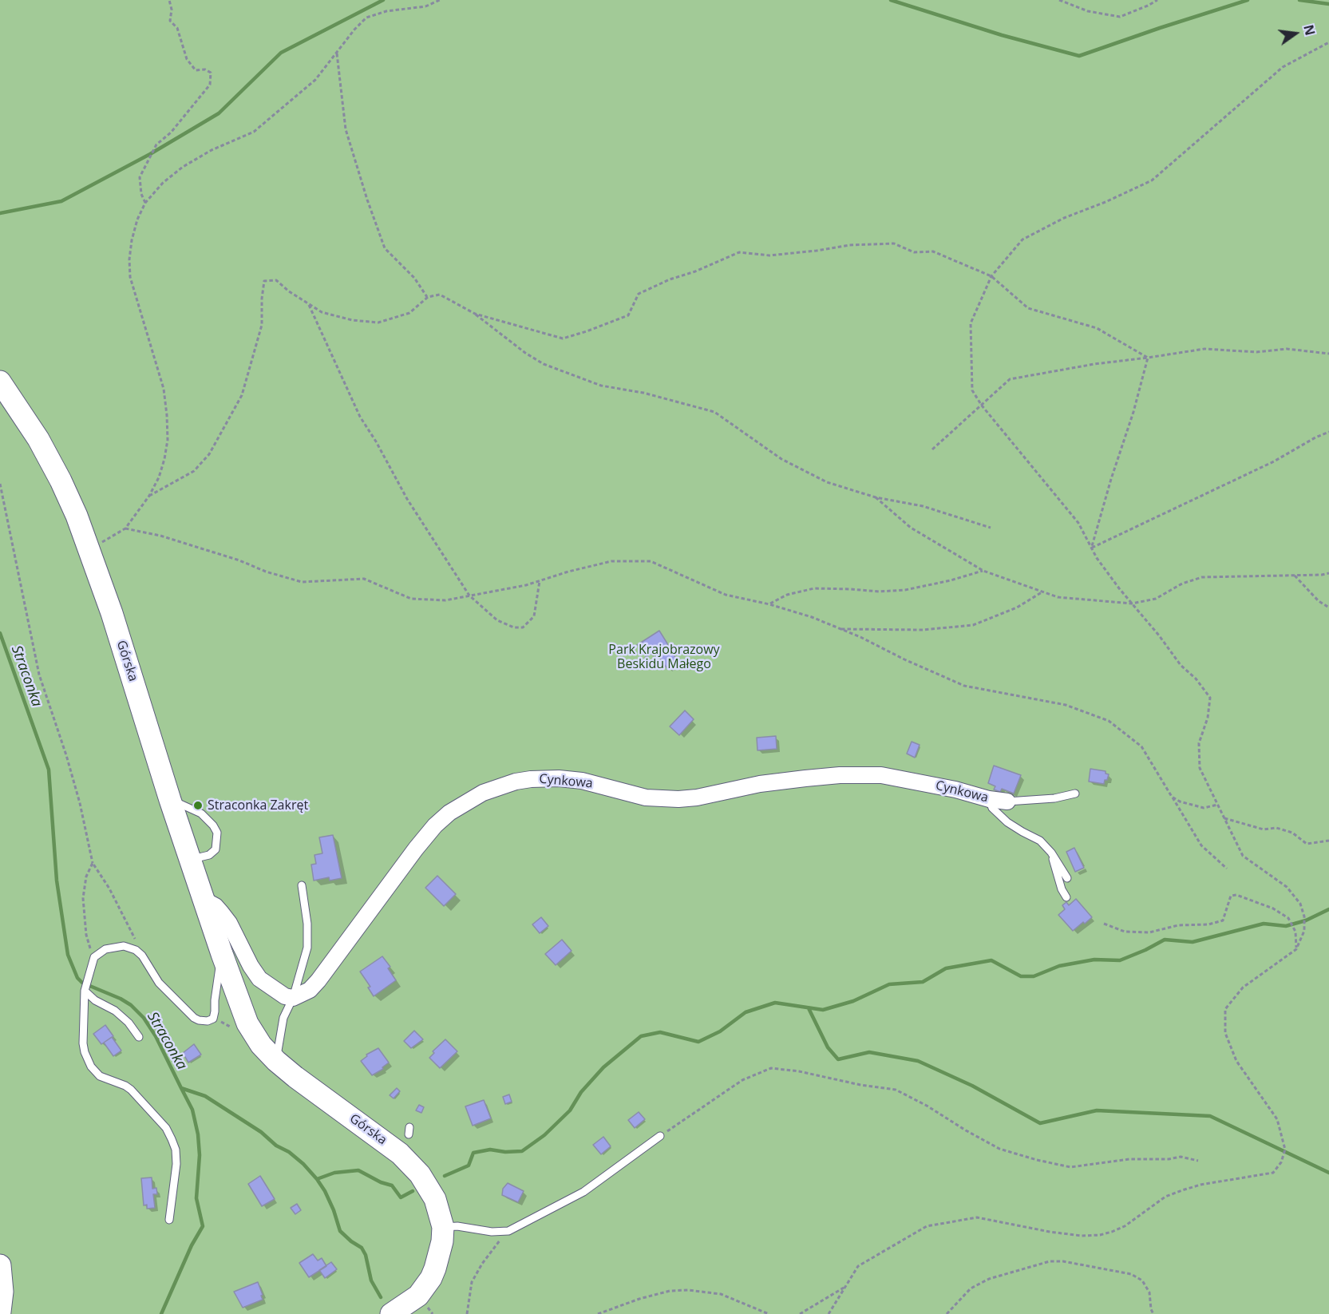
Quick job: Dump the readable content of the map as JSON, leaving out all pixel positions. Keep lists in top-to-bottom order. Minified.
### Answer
{"streets":{"street":["Górska","Cynkowa"]},"water":["Straconka"],"parks":["Park Krajobrazowy Beskidu Małego"],"places":["Straconka Zakręt"],"north":"right"}
